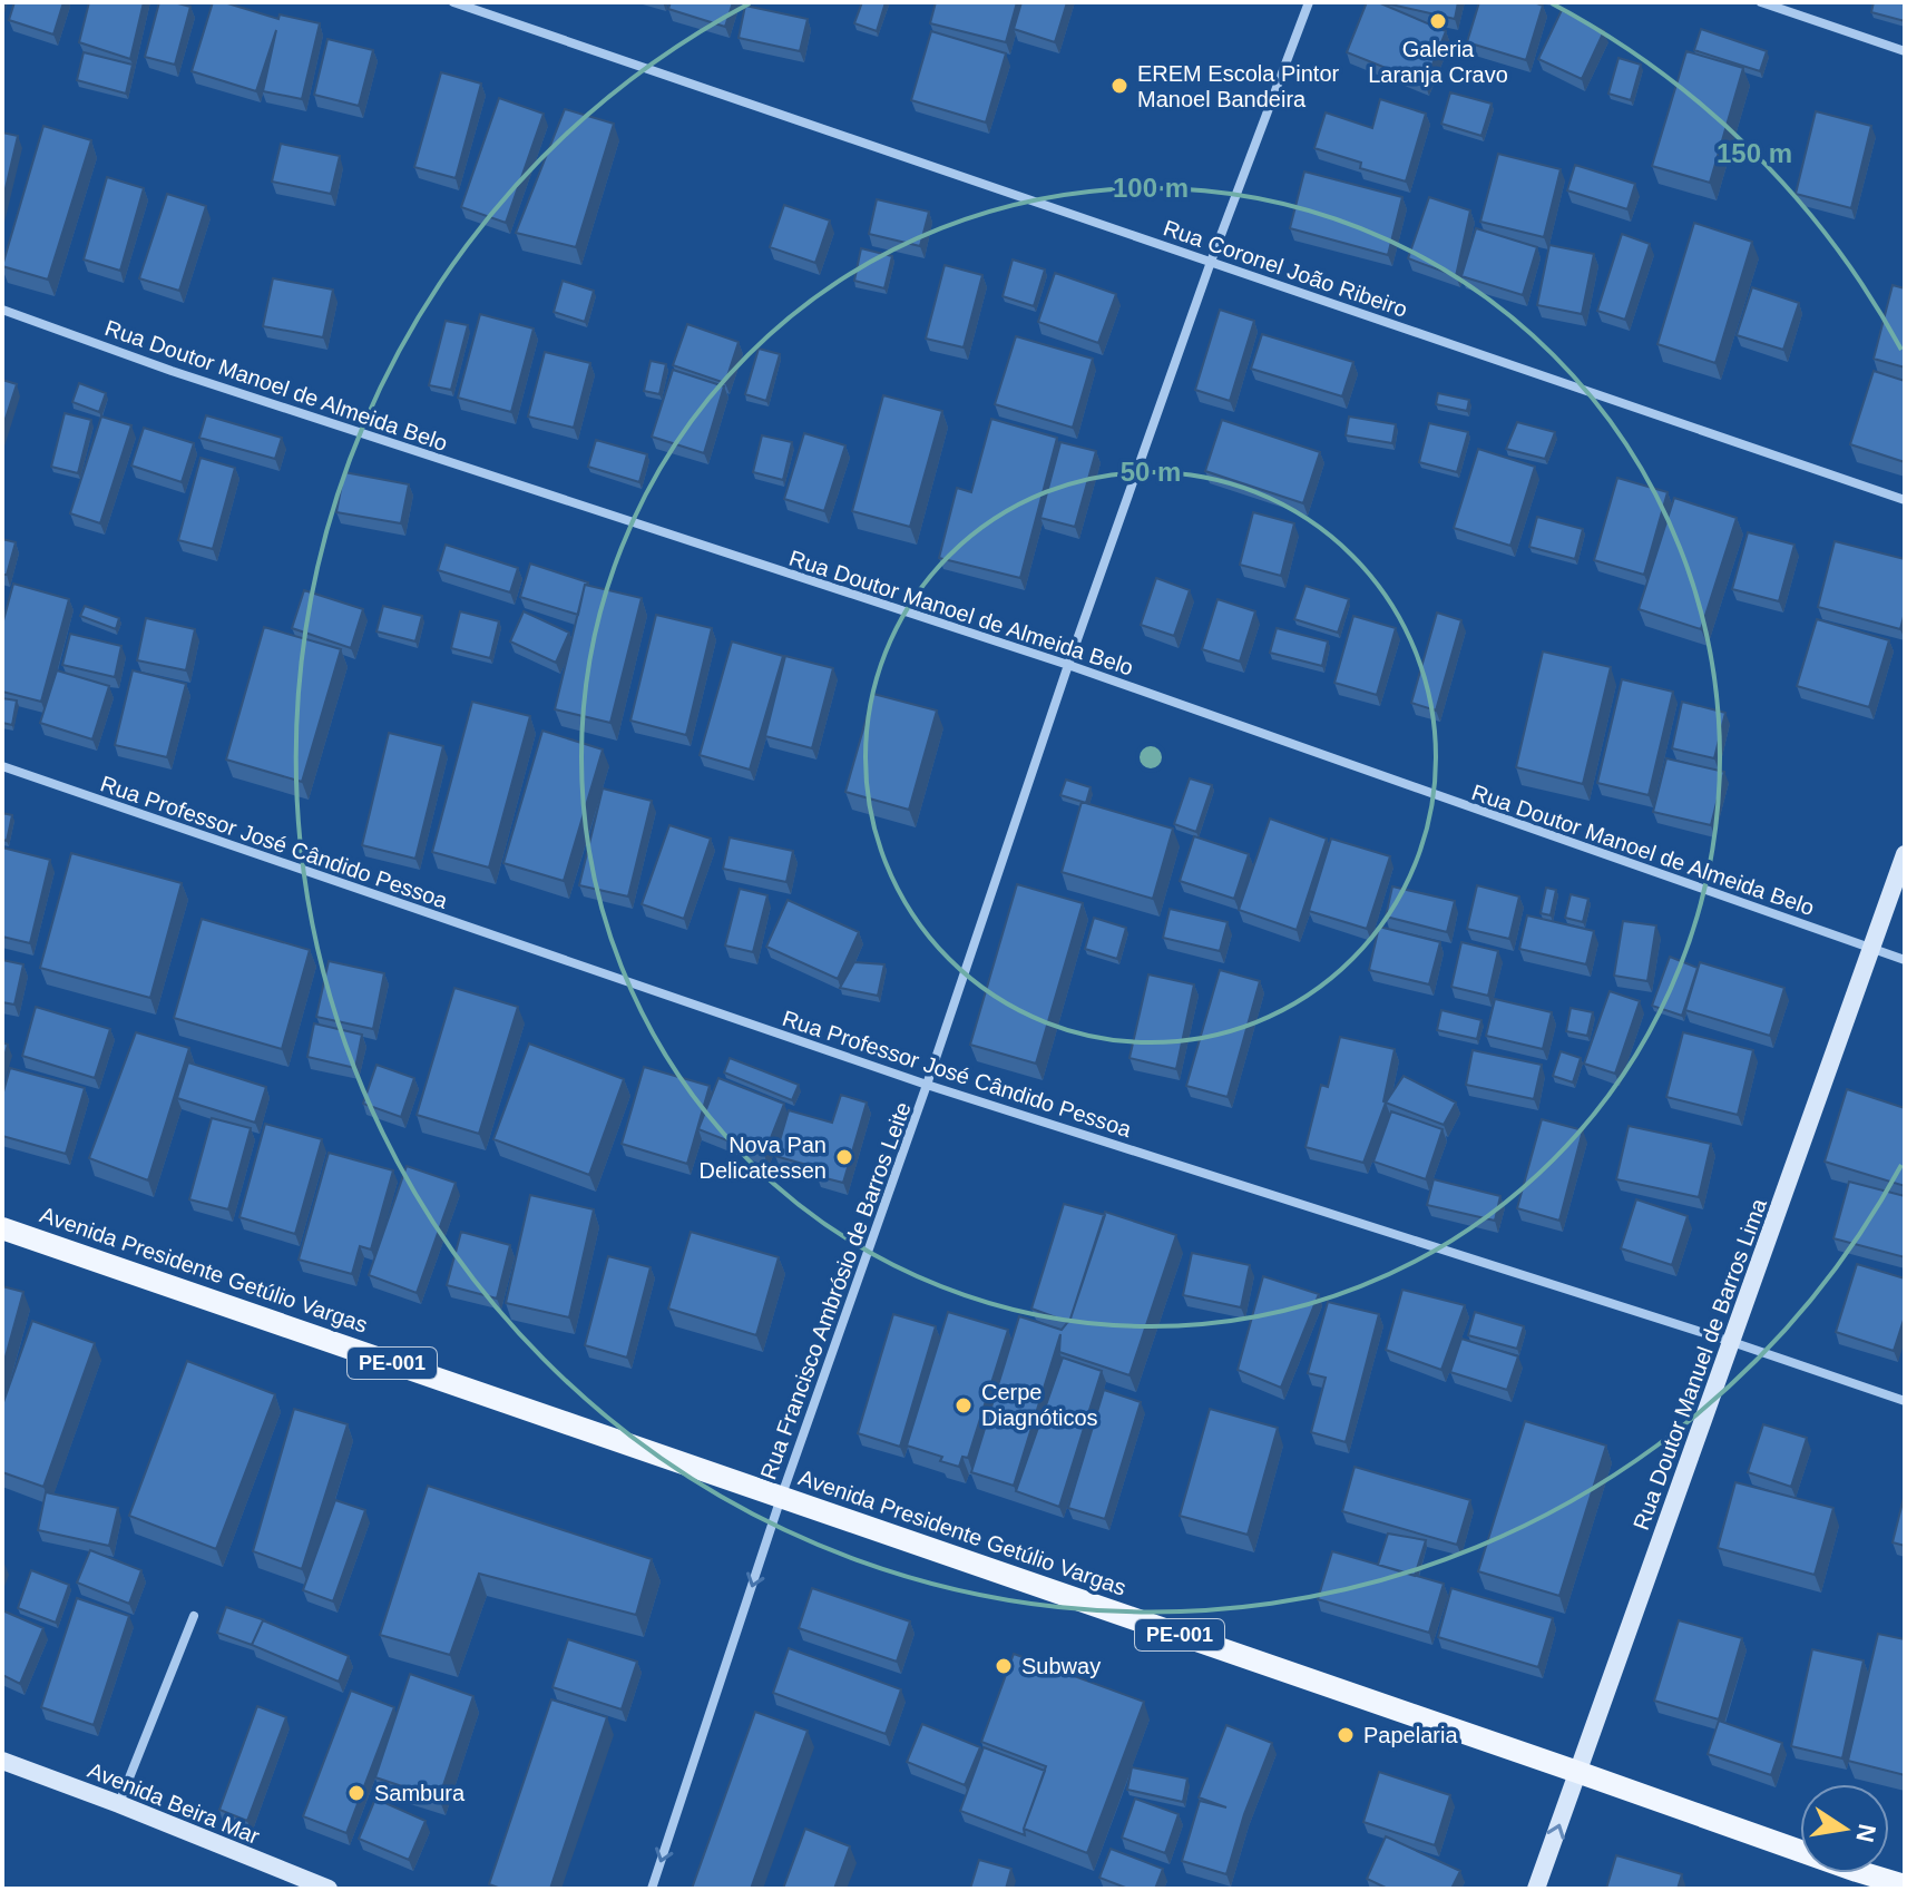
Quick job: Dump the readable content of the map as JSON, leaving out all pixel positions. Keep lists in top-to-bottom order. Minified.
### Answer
{"streets":{"main road":["Avenida Presidente Getúlio Vargas","PE-001"],"street":["Rua Coronel João Ribeiro","Rua Doutor Manoel de Almeida Belo","Rua Professor José Cândido Pessoa","Rua Francisco Ambrósio de Barros Leite","Rua Doutor Manuel de Barros Lima","Avenida Beira Mar"]},"crossings":[["Rua Coronel João Ribeiro","Rua Francisco Ambrósio de Barros Leite"],["Rua Doutor Manoel de Almeida Belo","Rua Francisco Ambrósio de Barros Leite"],["Rua Doutor Manoel de Almeida Belo","Rua Doutor Manuel de Barros Lima"],["Rua Professor José Cândido Pessoa","Rua Francisco Ambrósio de Barros Leite"],["Rua Professor José Cândido Pessoa","Rua Doutor Manuel de Barros Lima"],["Avenida Presidente Getúlio Vargas","Rua Francisco Ambrósio de Barros Leite"],["Avenida Presidente Getúlio Vargas","Rua Doutor Manuel de Barros Lima"]],"places":["Galeria Laranja Cravo","EREM Escola Pintor Manoel Bandeira","Nova Pan Delicatessen","Cerpe Diagnóticos","Subway","Papelaria","Sambura"],"north":"right","rings":["150 m","100 m","50 m"]}
